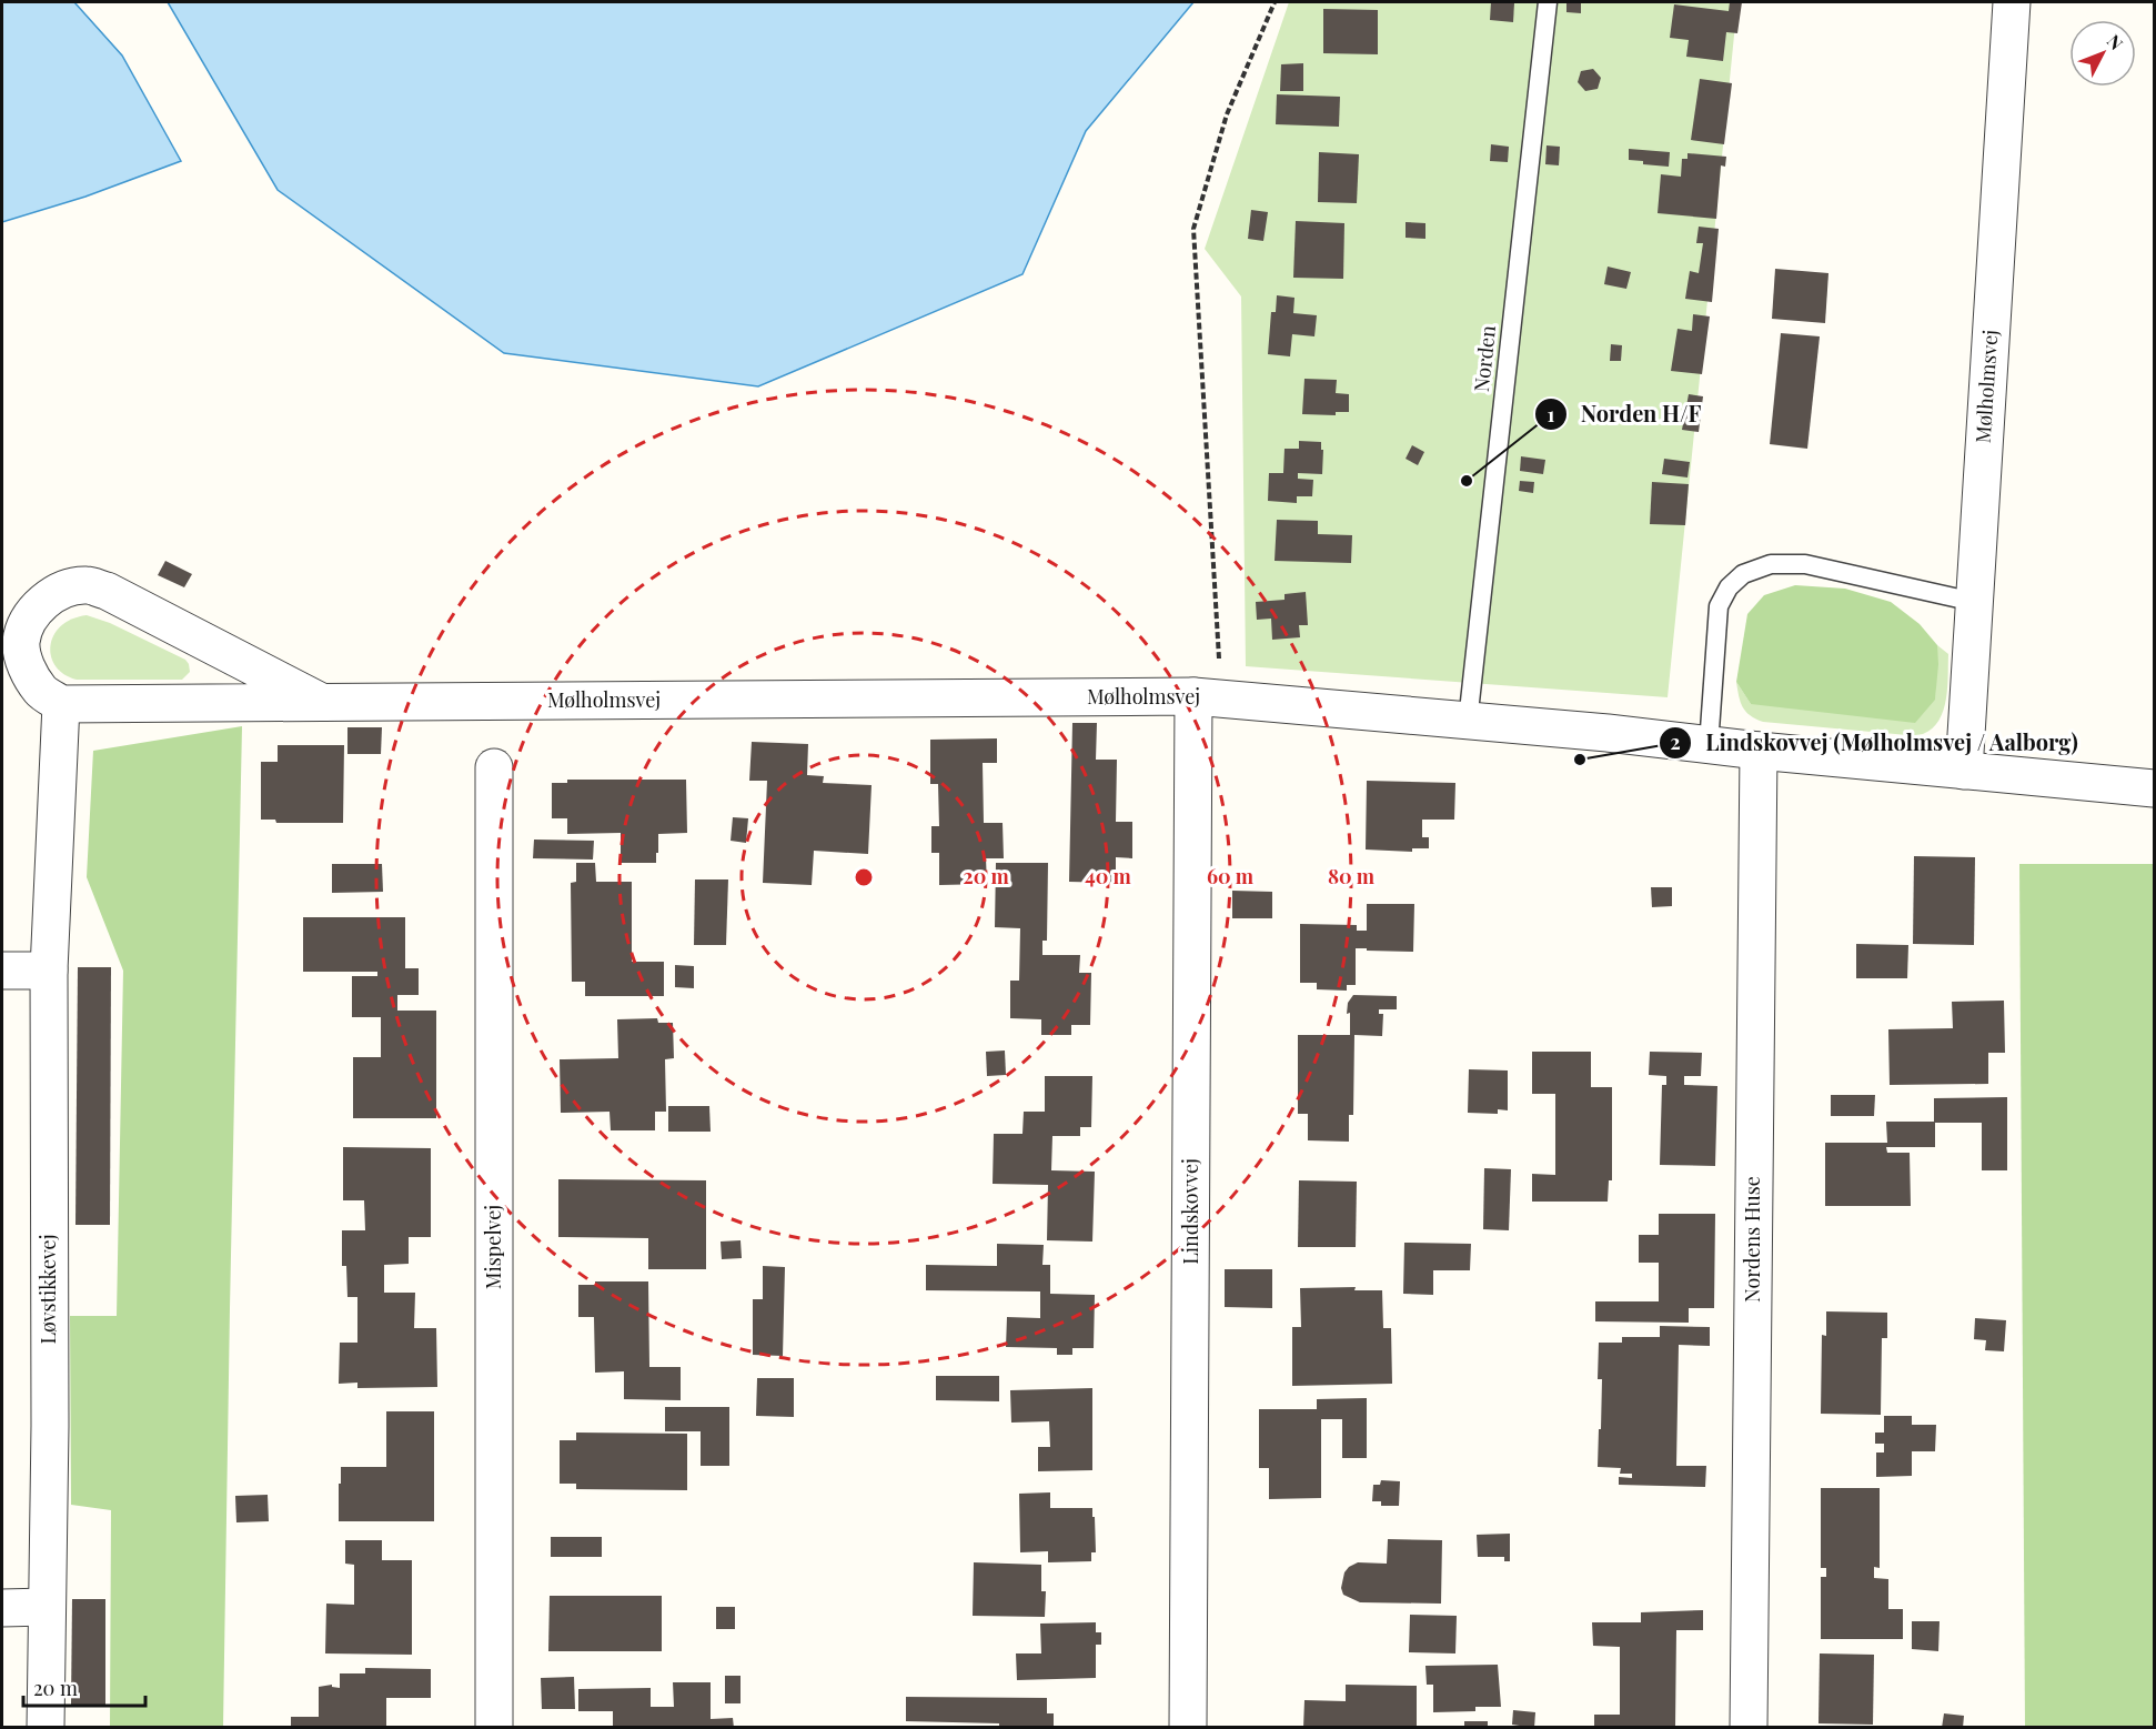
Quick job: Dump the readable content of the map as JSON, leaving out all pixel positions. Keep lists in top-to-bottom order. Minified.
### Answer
{"streets":{"street":["Mølholmsvej","Lindskovvej","Nordens Huse","Mispelvej","Løvstikkevej"],"lane":["Norden"]},"crossings":[["Norden","Mølholmsvej"],["Mølholmsvej","Lindskovvej"],["Mølholmsvej","Nordens Huse"],["Mølholmsvej","Løvstikkevej"]],"places":["Norden H/F","Lindskovvej (Mølholmsvej / Aalborg)"],"scale_bar":"20 m","north":"top right","rings":["20 m","40 m","60 m","80 m"]}
